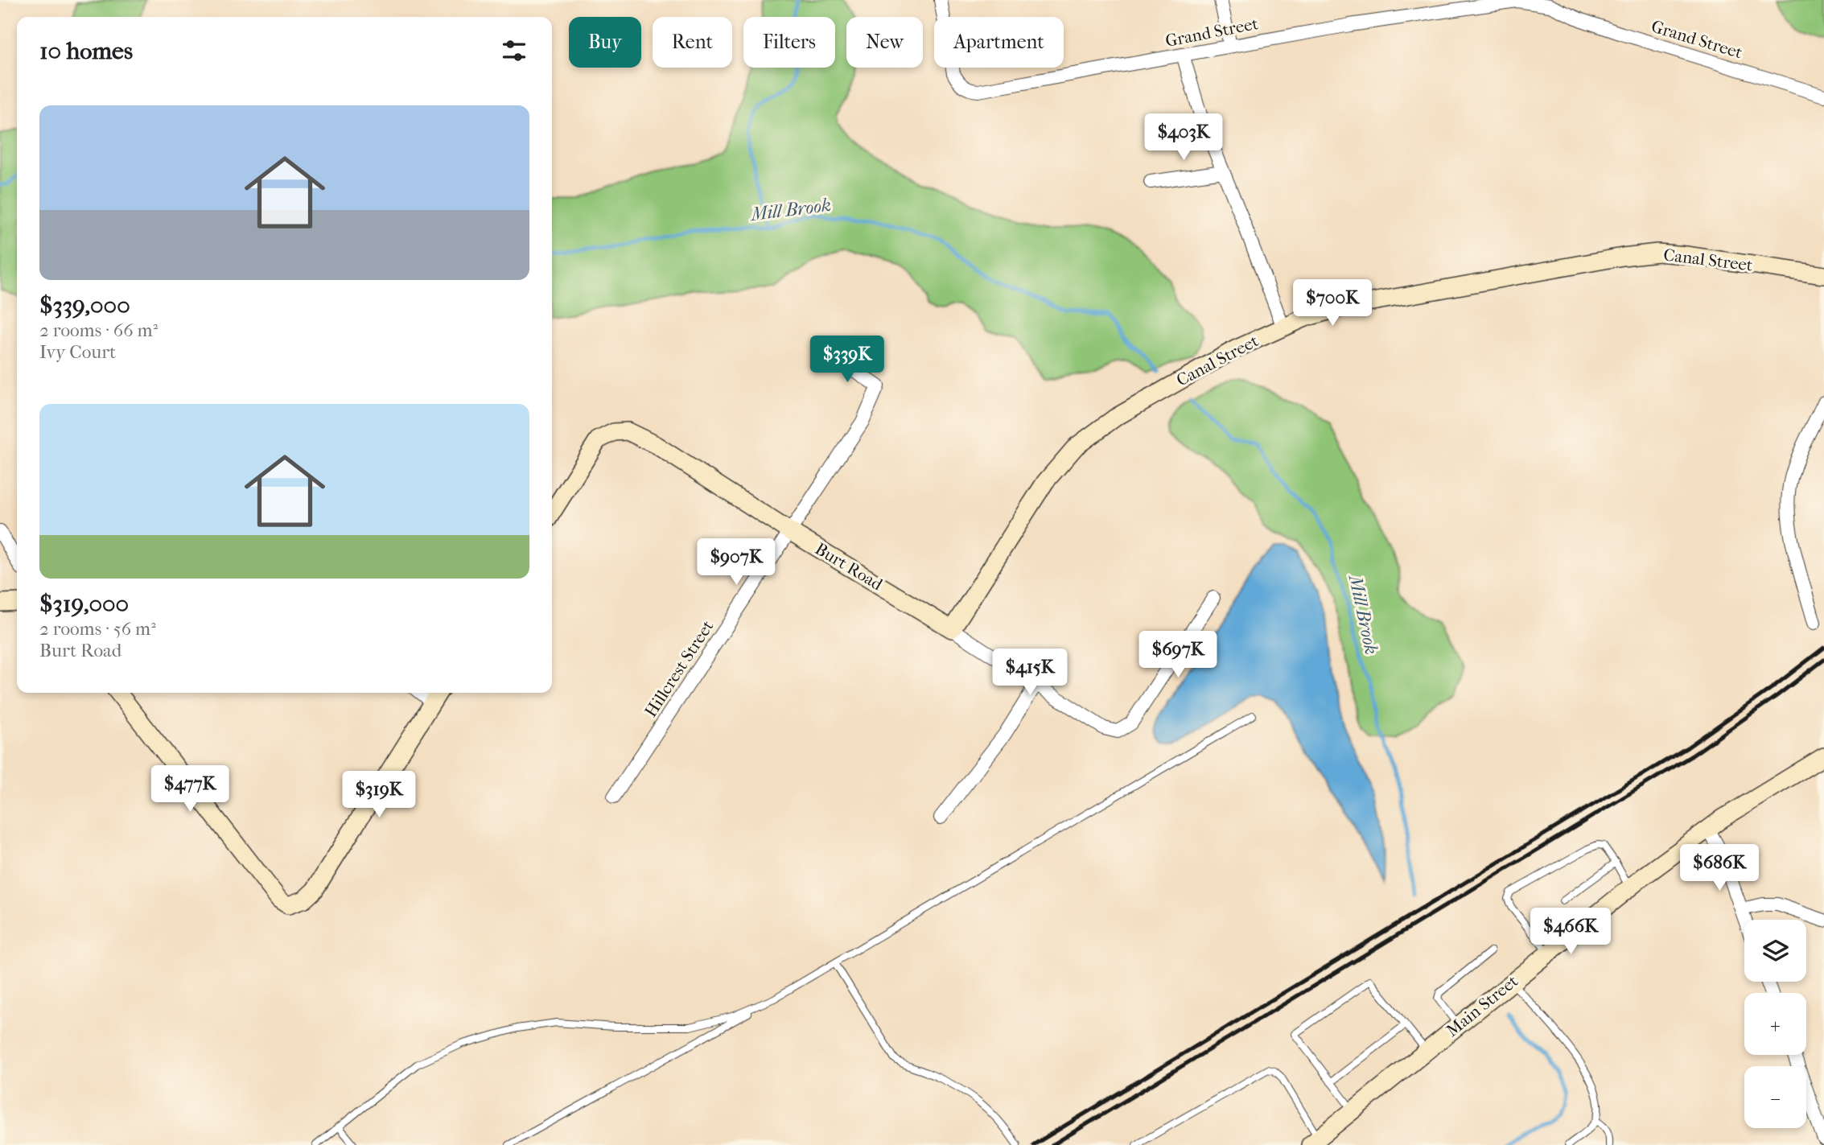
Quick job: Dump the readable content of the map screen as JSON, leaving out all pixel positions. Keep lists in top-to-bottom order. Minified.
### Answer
{"streets":{"street":["Grand Street","Canal Street","Burt Road","Hillcrest Street","Main Street"]},"crossings":[["Canal Street","Burt Road"],["Burt Road","Hillcrest Street"]],"water":["Mill Brook"],"page":{"chip":["Buy","Rent","Filters","New","Apartment"],"heading":"10 homes","list":[{"name":"$339,000","note":"2 rooms · 66 m² · Ivy Court"},{"name":"$319,000","note":"2 rooms · 56 m² · Burt Road"}],"price":["$403K","$700K","$339K","$907K","$697K","$415K","$477K","$319K","$686K","$466K"],"map_buttons":["+","−"]}}
